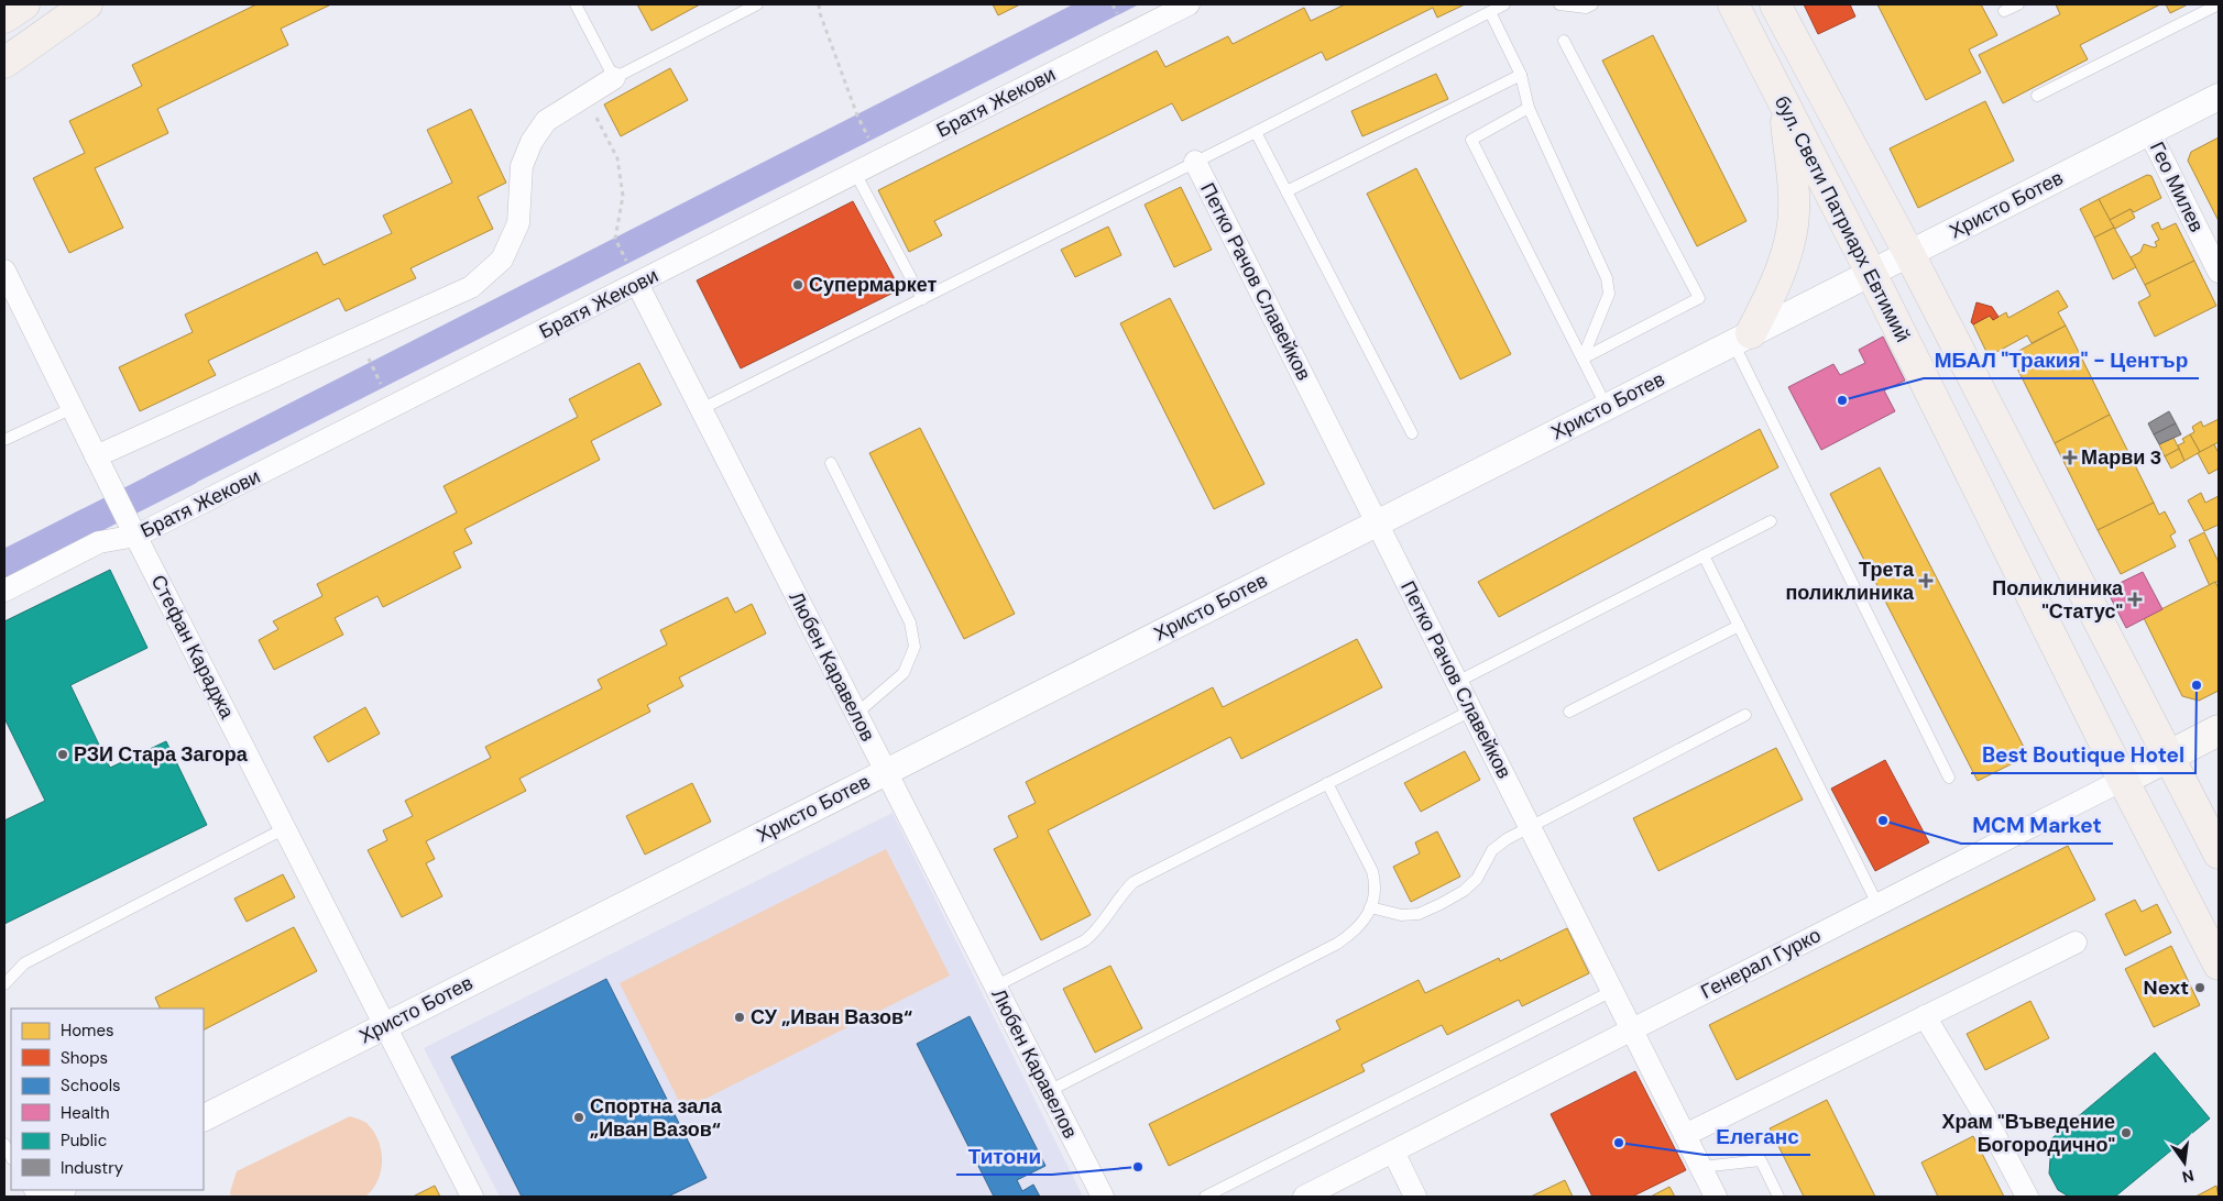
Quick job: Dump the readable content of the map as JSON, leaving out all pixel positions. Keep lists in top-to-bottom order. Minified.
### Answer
{"streets":{"main road":["бул. Свети Патриарх Евтимий","Генерал Гурко"],"street":["Братя Жекови","Гео Милев","Христо Ботев","Петко Рачов Славейков","Стефан Караджа","Любен Каравелов"]},"crossings":[["Братя Жекови","Стефан Караджа"],["Братя Жекови","Любен Каравелов"],["Гео Милев","Христо Ботев"],["Христо Ботев","бул. Свети Патриарх Евтимий"],["Христо Ботев","Петко Рачов Славейков"],["Христо Ботев","Стефан Караджа"],["Христо Ботев","Любен Каравелов"],["бул. Свети Патриарх Евтимий","Генерал Гурко"],["Петко Рачов Славейков","Генерал Гурко"]],"places":{"other":["Супермаркет","МБАЛ \"Тракия\" - Център","Best Boutique Hotel","РЗИ Стара Загора","MCM Market","Next","СУ „Иван Вазов“","Спортна зала „Иван Вазов“","Храм \"Въведение Богородично\"","Елеганс","Титони"],"health":["Марви 3","Трета поликлиника","Поликлиника \"Статус\""]},"legend":["Homes","Shops","Schools","Health","Public","Industry"],"north":"bottom"}
